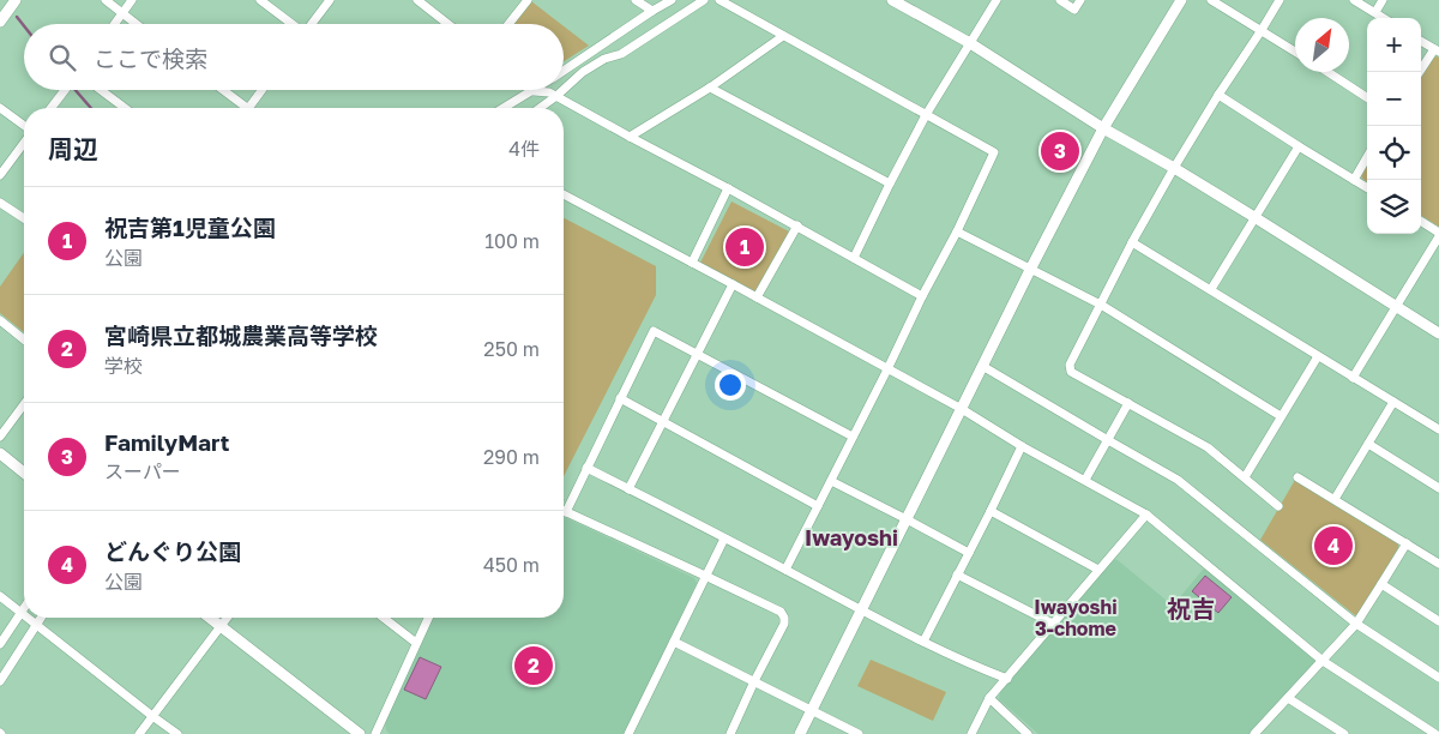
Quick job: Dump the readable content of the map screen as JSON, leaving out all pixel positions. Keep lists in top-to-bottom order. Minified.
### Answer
{"districts":["Iwayoshi","Iwayoshi 3-chome","祝吉"],"north":"top right","page":{"map_buttons":["+","−"],"search":"ここで検索","heading":["周辺","4件"],"pins":["3","1","4","2"],"list":[{"mark":"1","name":"祝吉第1児童公園","note":"公園","value":"100 m"},{"mark":"2","name":"宮崎県立都城農業高等学校","note":"学校","value":"250 m"},{"mark":"3","name":"FamilyMart","note":"スーパー","value":"290 m"},{"mark":"4","name":"どんぐり公園","note":"公園","value":"450 m"}]}}
